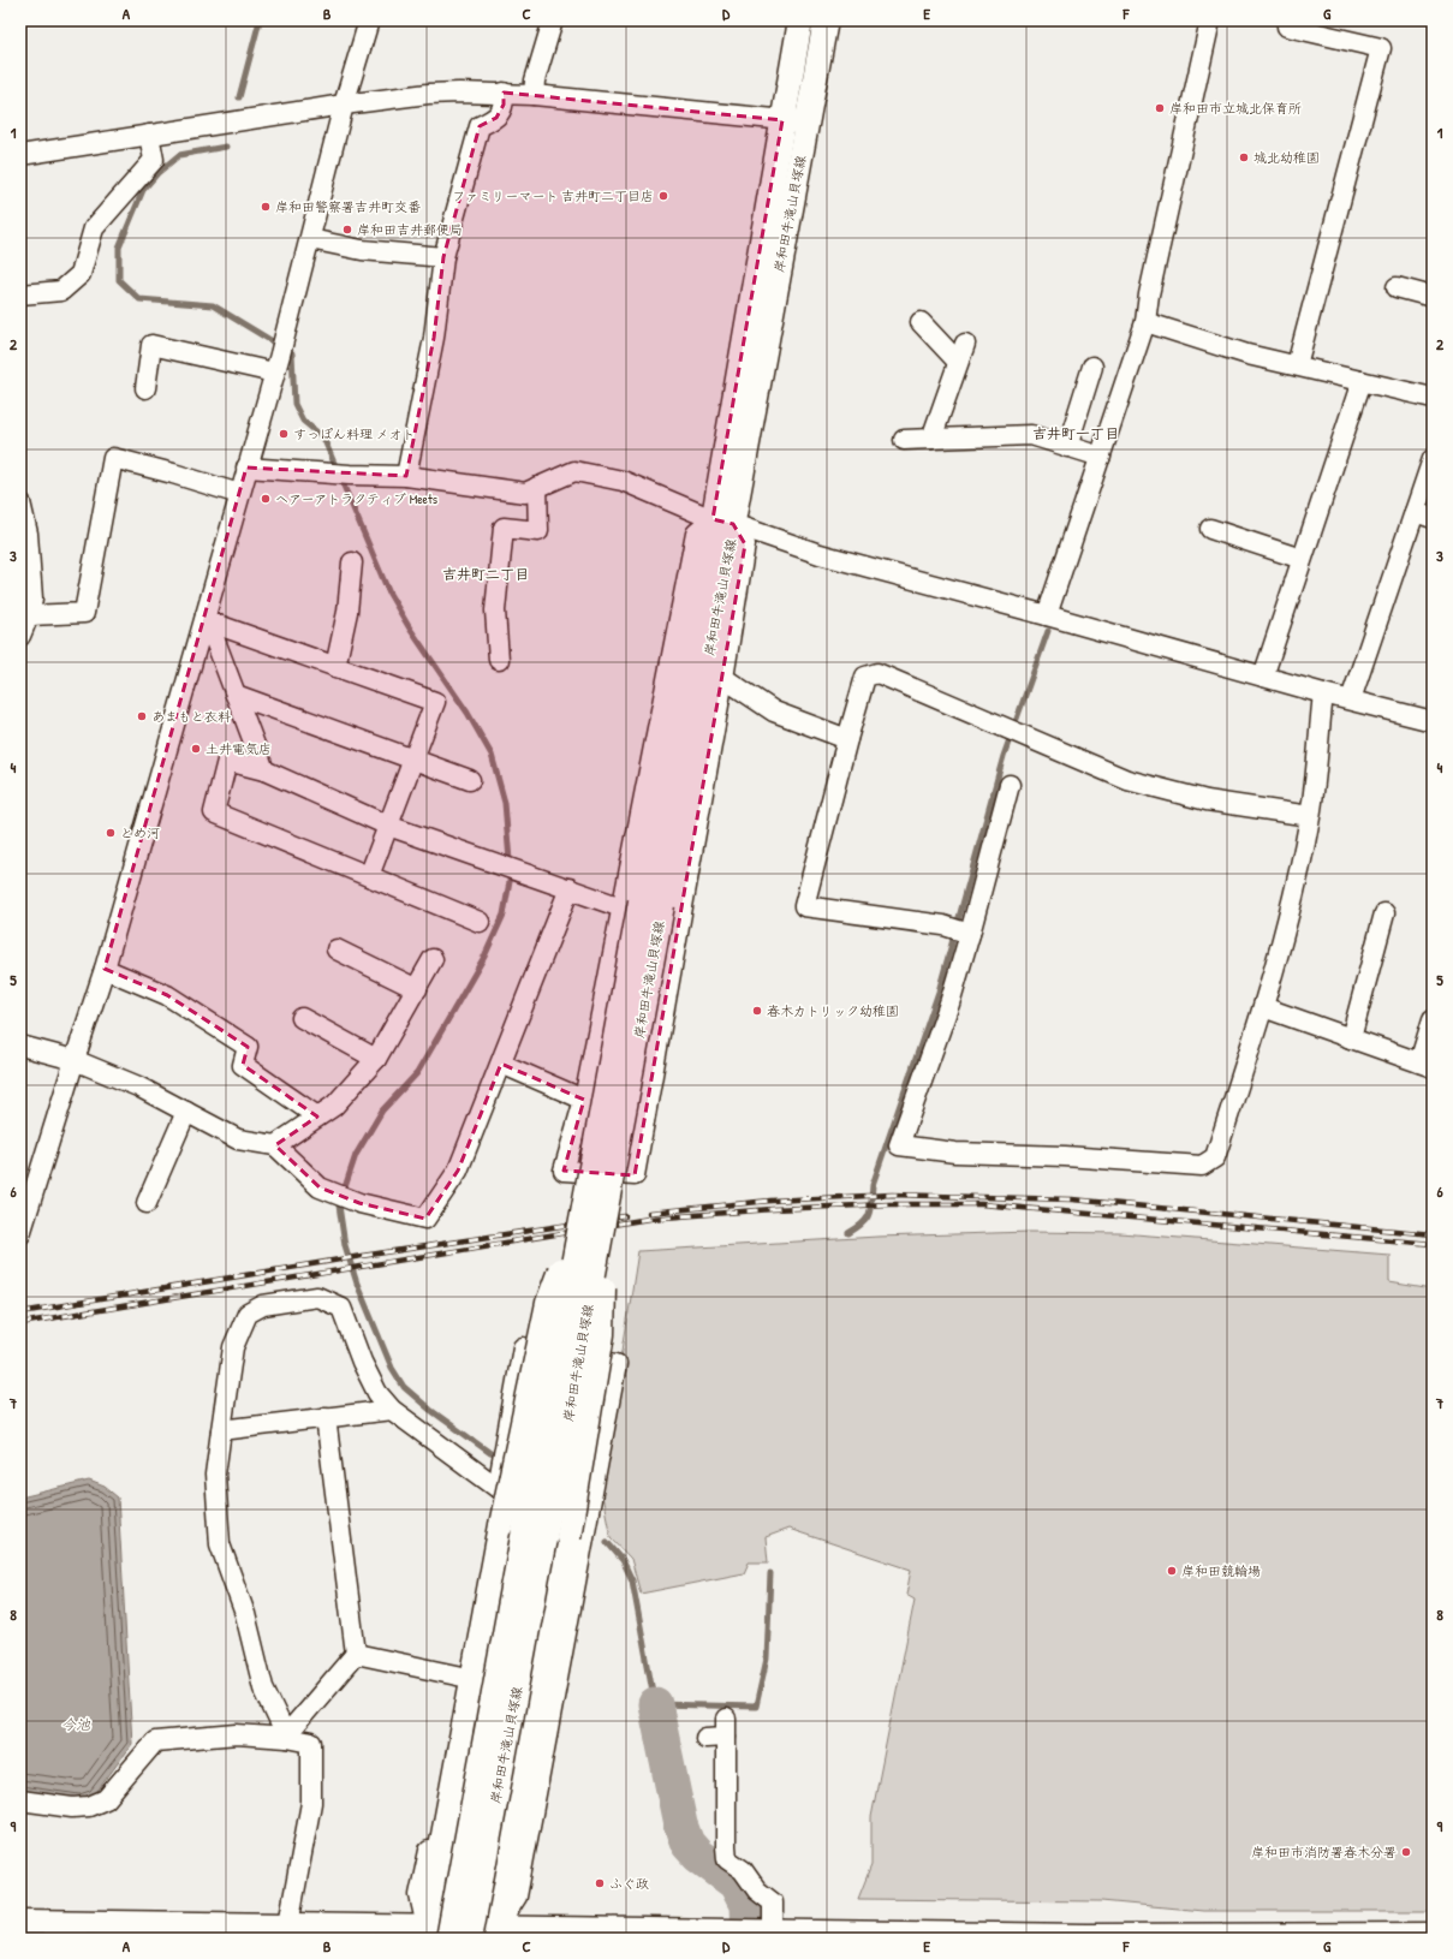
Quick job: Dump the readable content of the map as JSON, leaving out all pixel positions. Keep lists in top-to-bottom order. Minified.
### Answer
{"streets":{"main road":["岸和田牛滝山貝塚線"]},"districts":["吉井町一丁目","吉井町二丁目"],"water":["今池"],"places":["岸和田市立城北保育所","城北幼稚園","ファミリーマート 吉井町二丁目店","岸和田警察署吉井町交番","岸和田吉井郵便局","すっぽん料理 メオト","ヘアーアトラクティブ Meets","あまもと衣料","土井電気店","とめ河","春木カトリック幼稚園","岸和田競輪場","岸和田市消防署春木分署","ふぐ政"],"grid":{"columns":["A","B","C","D","E","F","G"],"rows":["1","2","3","4","5","6","7","8","9"]}}
